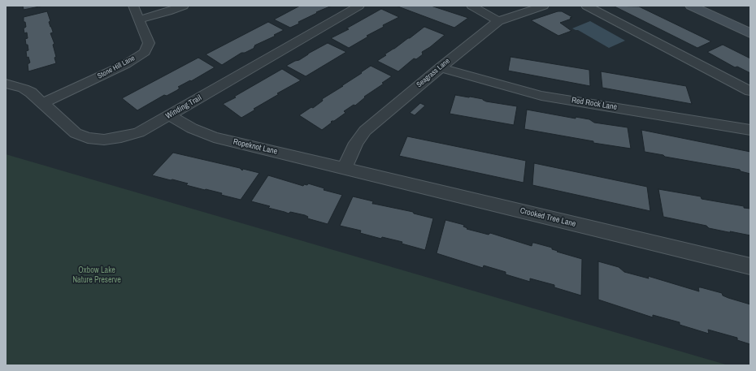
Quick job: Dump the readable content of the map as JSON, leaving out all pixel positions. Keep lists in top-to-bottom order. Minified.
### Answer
{"streets":{"street":["Stone Hill Lane","Seagrass Lane","Red Rock Lane","Winding Trail","Ropeknot Lane","Crooked Tree Lane"]},"crossings":[["Stone Hill Lane","Winding Trail"],["Seagrass Lane","Red Rock Lane"],["Seagrass Lane","Ropeknot Lane"],["Seagrass Lane","Crooked Tree Lane"],["Winding Trail","Ropeknot Lane"],["Ropeknot Lane","Crooked Tree Lane"]],"parks":["Oxbow Lake Nature Preserve"]}
